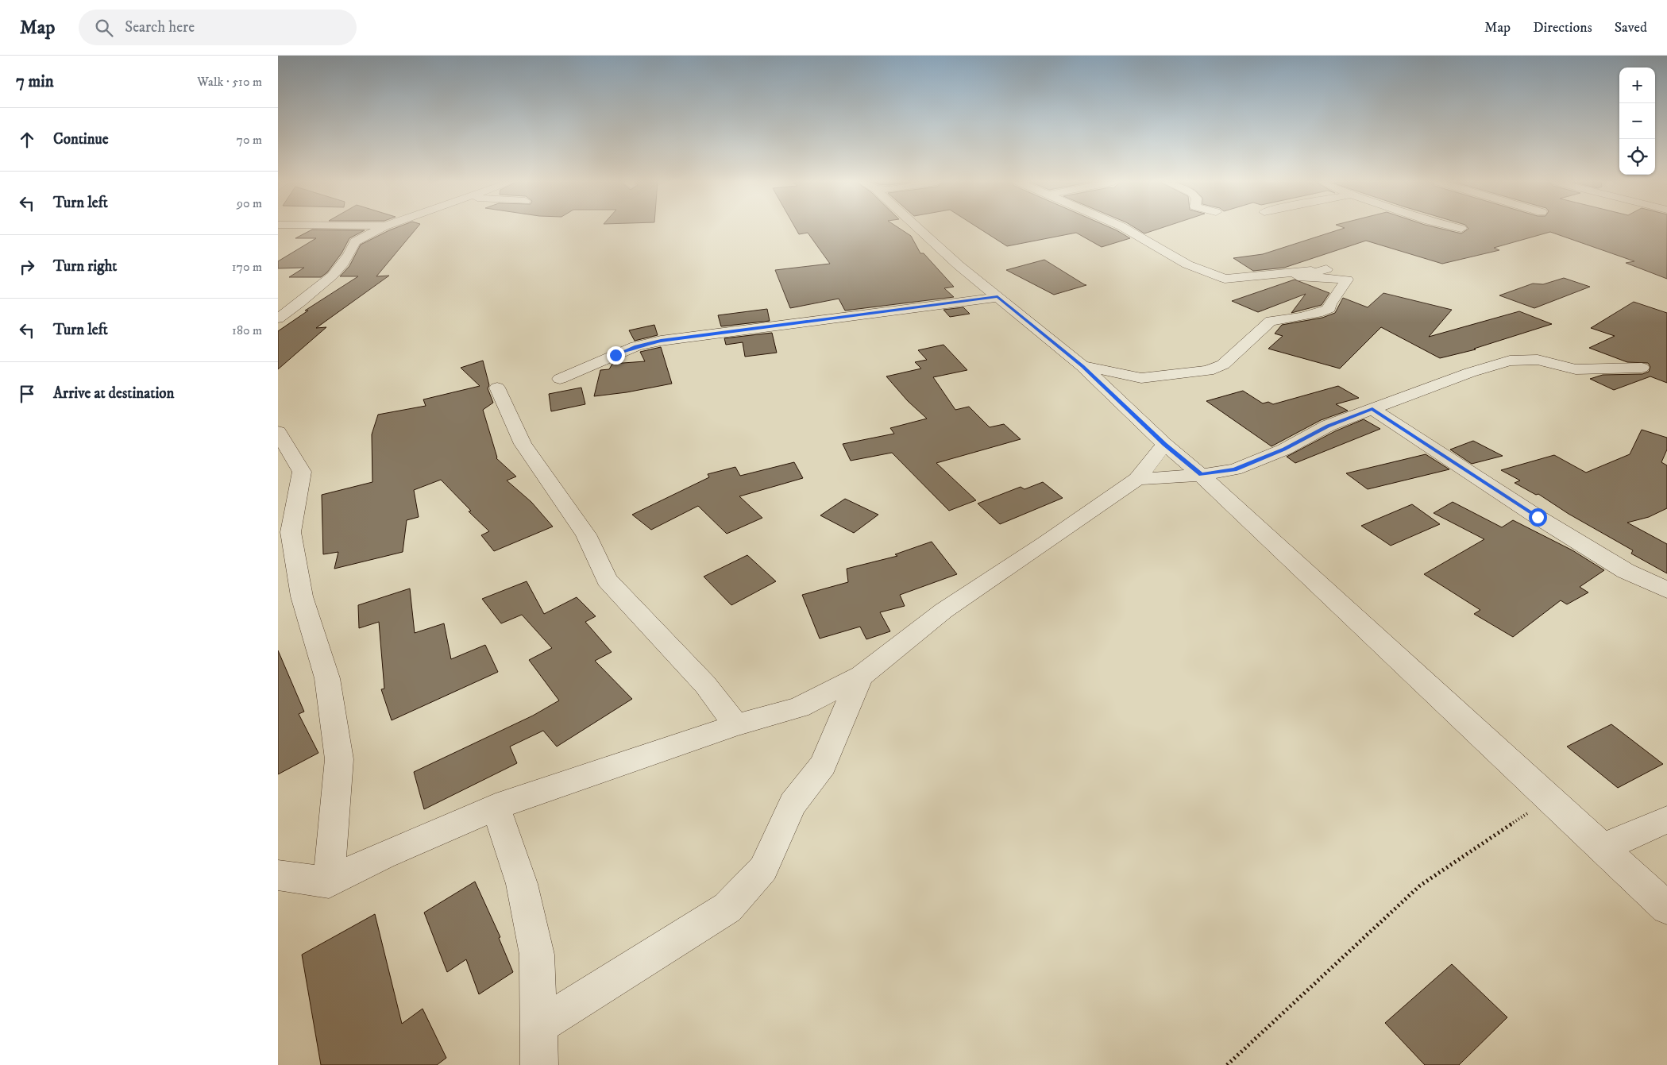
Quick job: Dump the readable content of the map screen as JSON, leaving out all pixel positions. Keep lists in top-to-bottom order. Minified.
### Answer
{"page":{"header":"Map","search":"Search here","nav":["Map","Directions","Saved"],"heading":["7 min","Walk · 510 m"],"map_buttons":["+","−"],"list":[["Continue","70 m"],["Turn left","90 m"],["Turn right","170 m"],["Turn left","180 m"],"Arrive at destination"]}}
